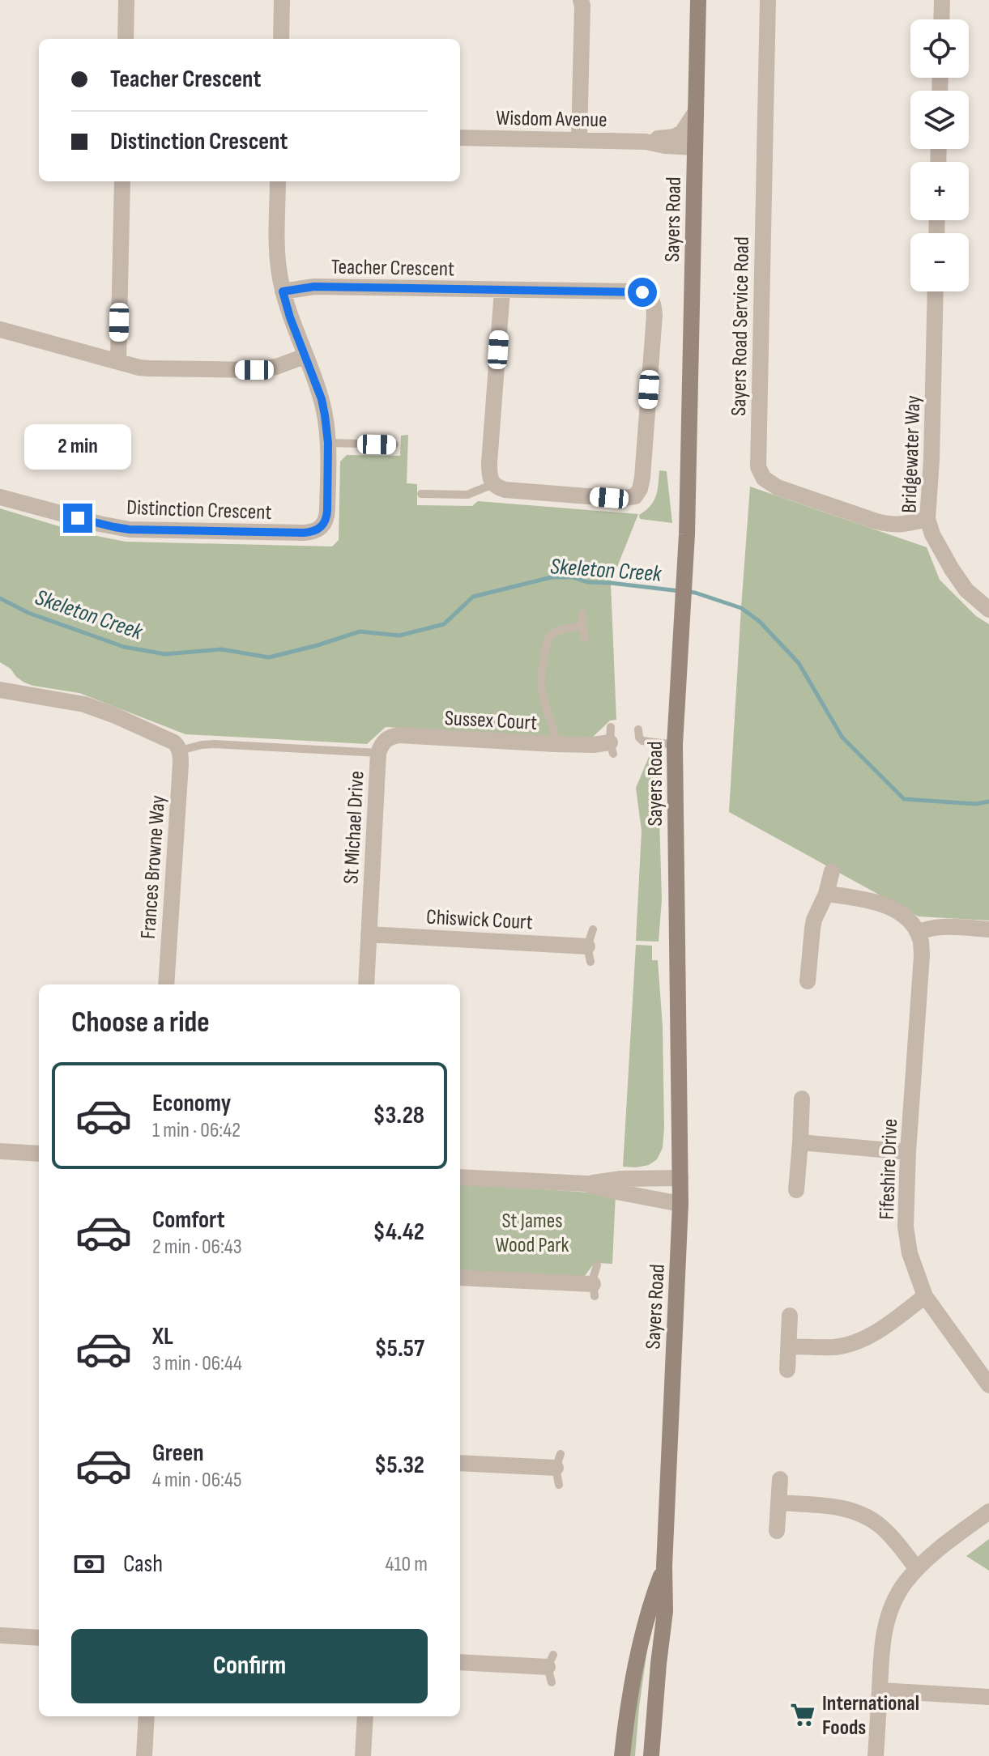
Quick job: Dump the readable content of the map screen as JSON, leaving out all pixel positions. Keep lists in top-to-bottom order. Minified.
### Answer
{"streets":{"main road":["Sayers Road"],"street":["Wisdom Avenue","Teacher Crescent","Sayers Road Service Road","Bridgewater Way","Distinction Crescent","Sussex Court","St Michael Drive","Frances Browne Way","Chiswick Court","Fifeshire Drive"]},"crossings":[["Wisdom Avenue","Sayers Road"],["Sayers Road Service Road","Bridgewater Way"],["Sussex Court","St Michael Drive"],["St Michael Drive","Frances Browne Way"],["St Michael Drive","Chiswick Court"]],"water":["Skeleton Creek"],"parks":["St James Wood Park"],"places":{"supermarket":["International Foods"]},"page":{"map_buttons":["+","−"],"banner":["Teacher Crescent","Distinction Crescent"],"bubble":"2 min","heading":"Choose a ride","list":[{"name":"Economy","note":"1 min · 06:42","value":"$3.28"},{"name":"Comfort","note":"2 min · 06:43","value":"$4.42"},{"name":"XL","note":"3 min · 06:44","value":"$5.57"},{"name":"Green","note":"4 min · 06:45","value":"$5.32"}],"pay":["Cash","410 m"],"buttons":"Confirm"}}
